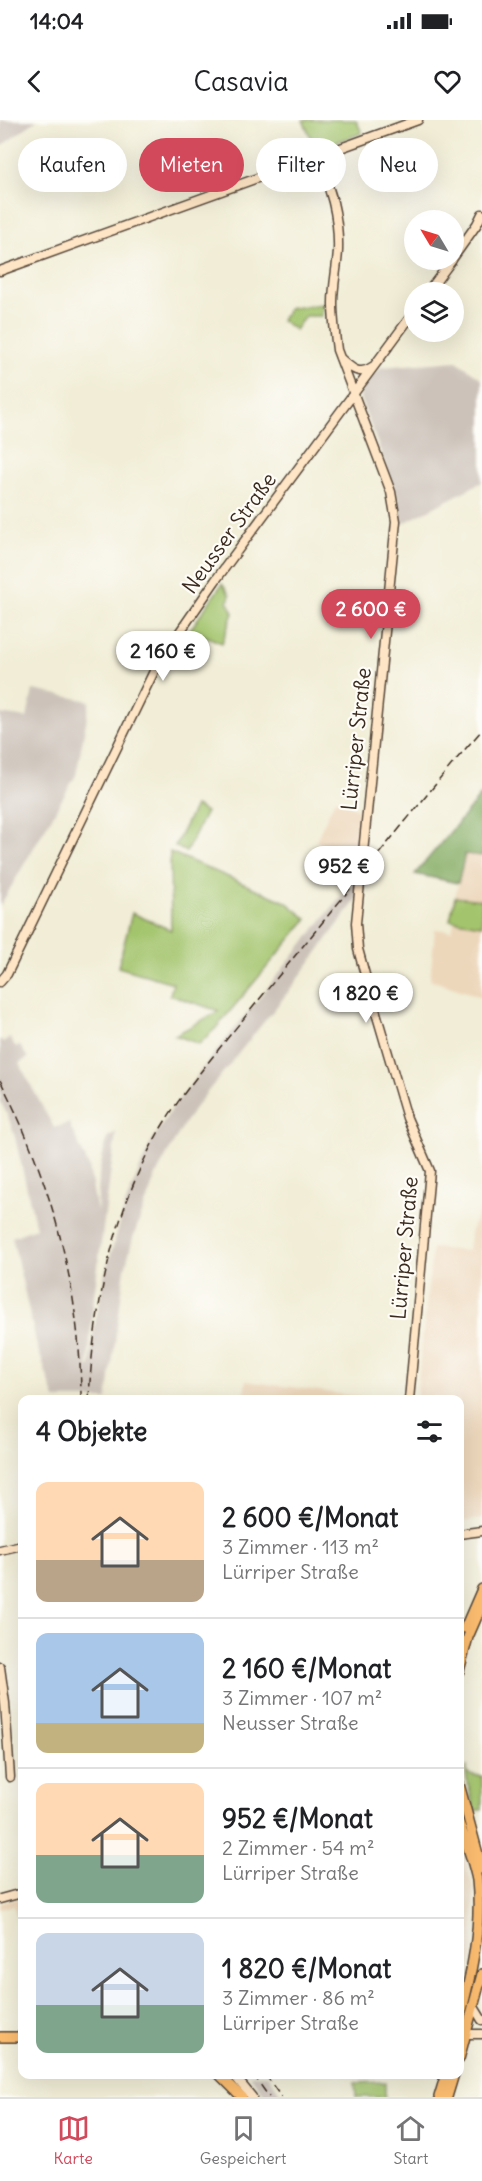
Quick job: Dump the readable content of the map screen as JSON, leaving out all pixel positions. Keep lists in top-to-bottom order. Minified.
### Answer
{"streets":{"street":["Neusser Straße","Lürriper Straße"]},"crossings":[["Neusser Straße","Lürriper Straße"]],"north":"top left","page":{"status":"14:04","header":"Casavia","chip":["Kaufen","Mieten","Filter","Neu"],"price":["2 600 €","2 160 €","952 €","1 820 €"],"heading":"4 Objekte","list":[{"name":"2 600 €/Monat","note":"3 Zimmer · 113 m² · Lürriper Straße"},{"name":"2 160 €/Monat","note":"3 Zimmer · 107 m² · Neusser Straße"},{"name":"952 €/Monat","note":"2 Zimmer · 54 m² · Lürriper Straße"},{"name":"1 820 €/Monat","note":"3 Zimmer · 86 m² · Lürriper Straße"}],"tabs":["Karte","Gespeichert","Start"]}}
